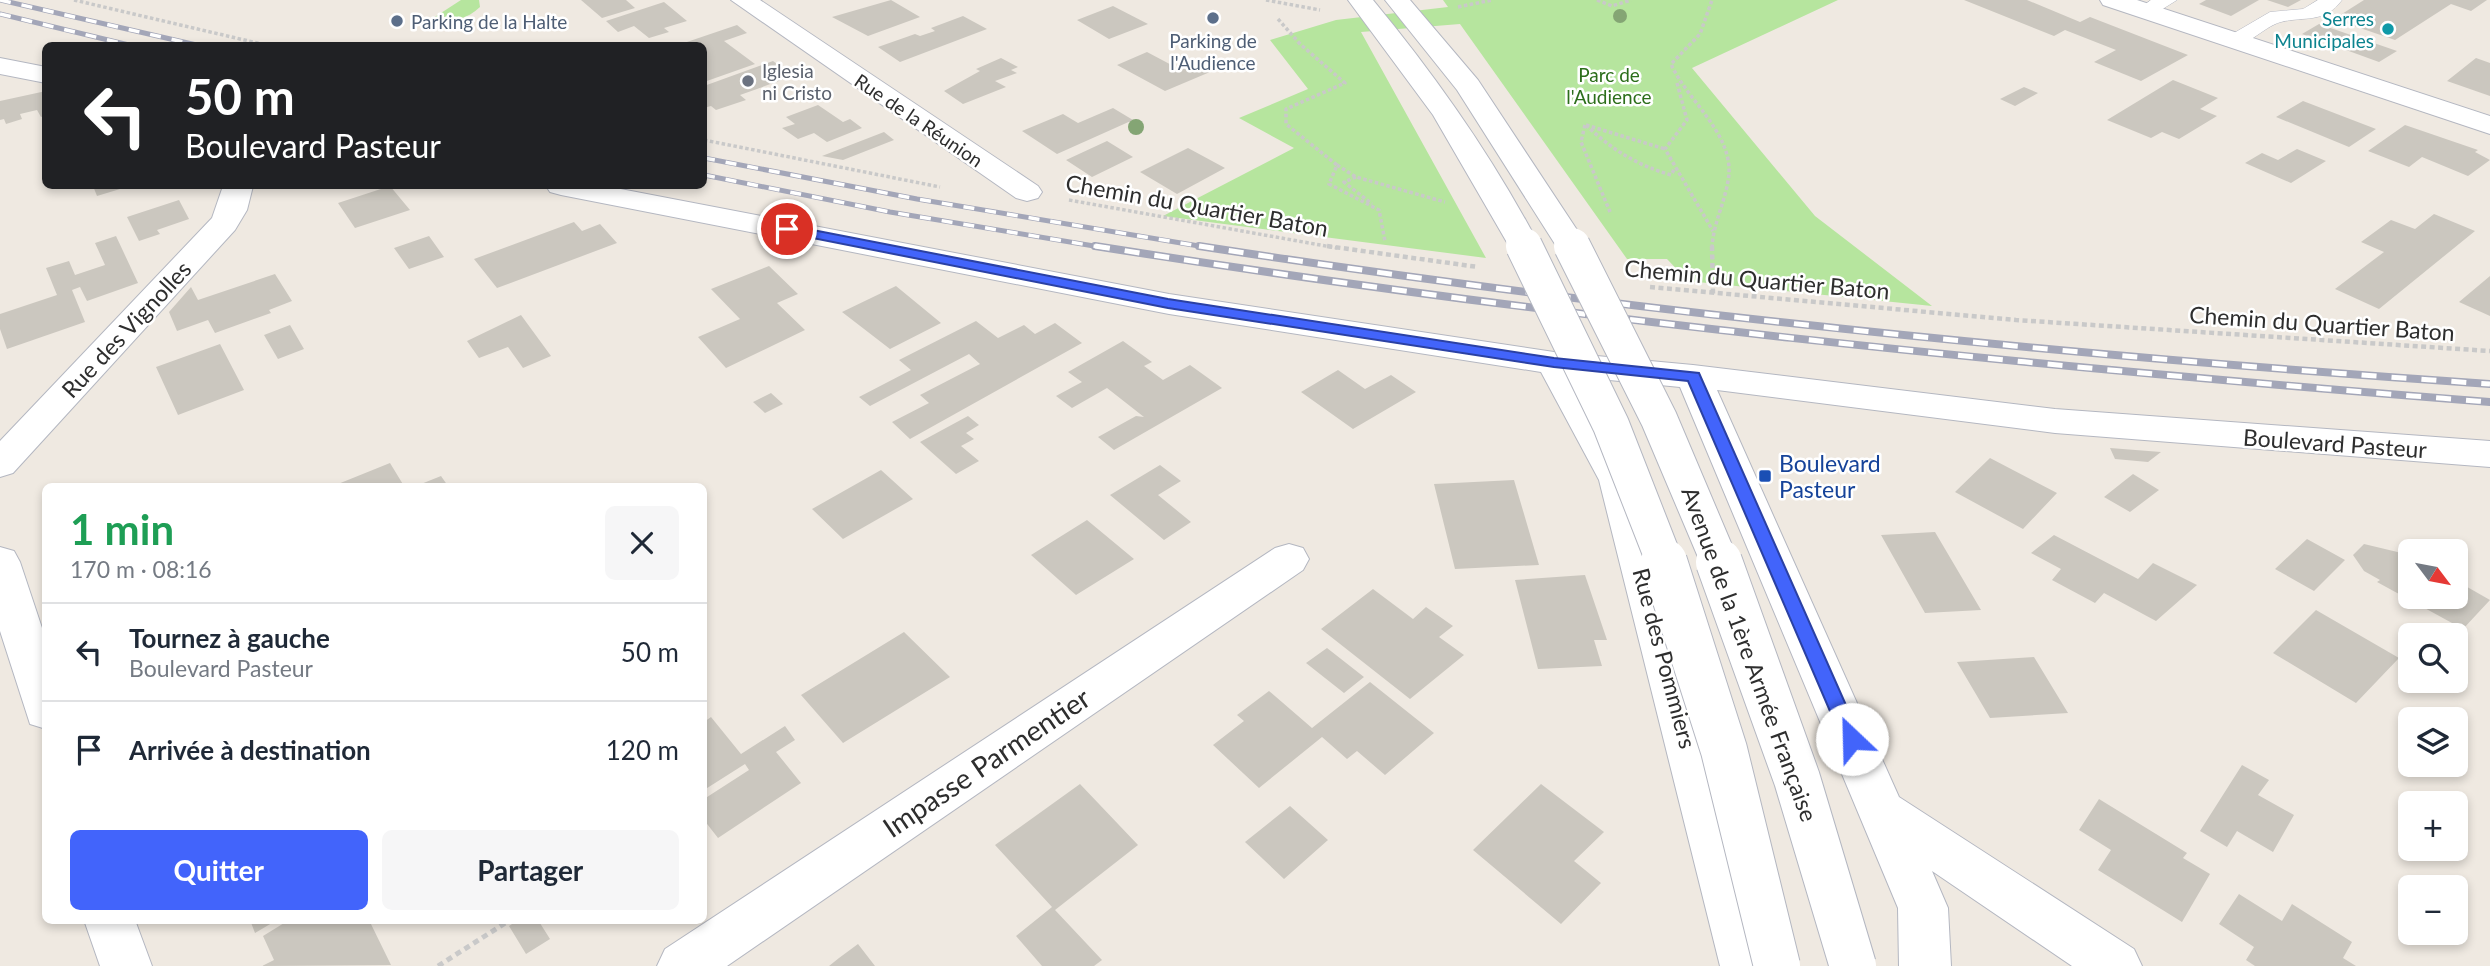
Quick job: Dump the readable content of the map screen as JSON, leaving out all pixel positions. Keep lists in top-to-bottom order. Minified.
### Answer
{"streets":{"street":["Rue de la Réunion","Rue des Vignolles","Boulevard Pasteur","Avenue de la 1ère Armée Française","Rue des Pommiers","Impasse Parmentier"],"path":["Chemin du Quartier Baton"]},"crossings":[["Rue de la Réunion","Chemin du Quartier Baton"],["Boulevard Pasteur","Rue des Pommiers"]],"parks":["Parc de l'Audience"],"places":{"other":["Parking de l'Audience","Parking de la Halte","Serres Municipales","Iglesia ni Cristo"],"transit":["Boulevard Pasteur"]},"north":"bottom right","page":{"turn":["50 m","Boulevard Pasteur"],"heading":["1 min","170 m · 08:16"],"map_buttons":["+","−"],"list":[{"name":"Tournez à gauche","note":"Boulevard Pasteur","value":"50 m"},{"name":"Arrivée à destination","value":"120 m"}],"buttons":["Quitter","Partager"]}}
